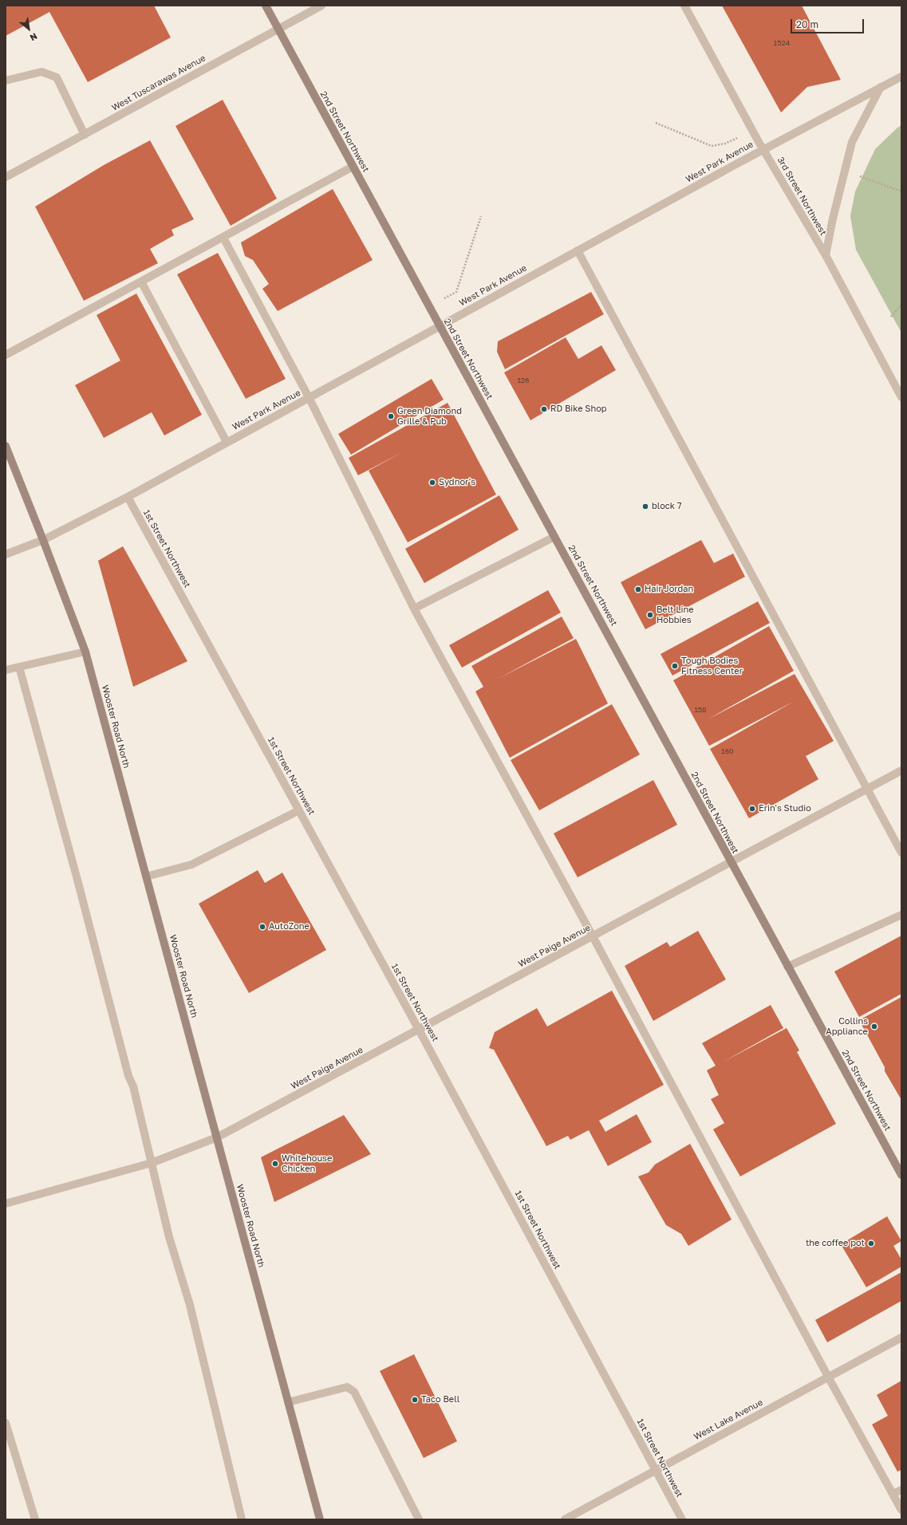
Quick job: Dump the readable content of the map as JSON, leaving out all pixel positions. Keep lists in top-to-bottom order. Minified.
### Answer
{"streets":{"street":["West Tuscarawas Avenue","2nd Street Northwest","West Park Avenue","3rd Street Northwest","1st Street Northwest","Wooster Road North","West Paige Avenue","West Lake Avenue"]},"crossings":[["West Tuscarawas Avenue","2nd Street Northwest"],["2nd Street Northwest","West Park Avenue"],["2nd Street Northwest","West Paige Avenue"],["West Park Avenue","3rd Street Northwest"],["West Park Avenue","1st Street Northwest"],["West Park Avenue","Wooster Road North"],["1st Street Northwest","West Paige Avenue"],["1st Street Northwest","West Lake Avenue"],["Wooster Road North","West Paige Avenue"]],"places":["RD Bike Shop","Green Diamond Grille & Pub","Sydnor's","block 7","Hair Jordan","Belt Line Hobbies","Tough Bodies Fitness Center","Erin's Studio","AutoZone","Collins Appliance","Whitehouse Chicken","the coffee pot","Taco Bell"],"house_numbers":["1524","126","158","160"],"scale_bar":"20 m","north":"bottom right"}
